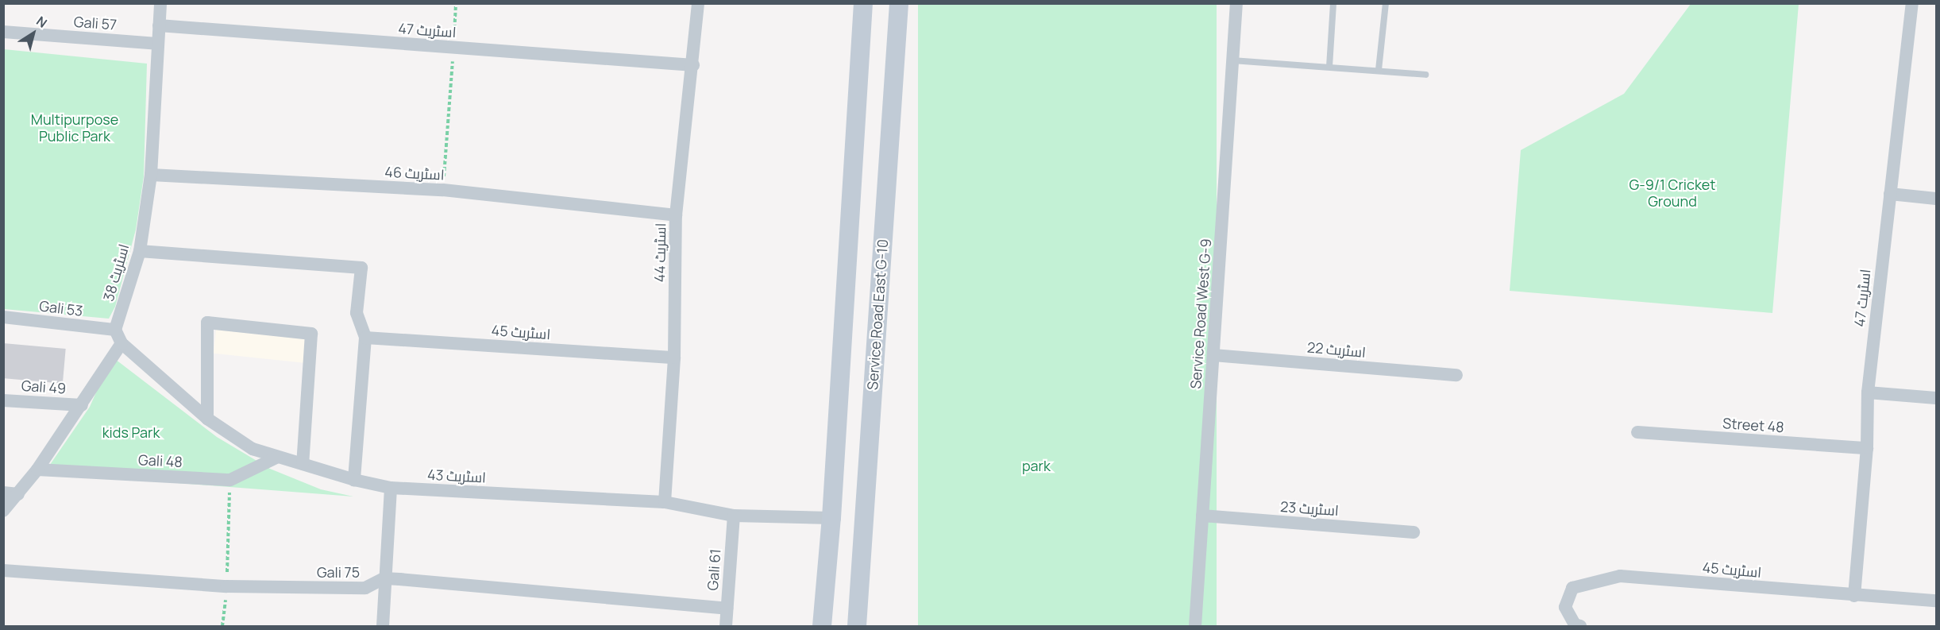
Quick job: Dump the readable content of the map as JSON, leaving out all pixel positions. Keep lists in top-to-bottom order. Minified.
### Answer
{"streets":{"main road":["Service Road East G-10"],"street":["Gali 57","اسٹریٹ 47","اسٹریٹ 46","اسٹریٹ 44","اسٹریٹ 38","Gali 53","Service Road West G-9","اسٹریٹ 45","اسٹریٹ 22","Gali 49","Street 48","Gali 48","اسٹریٹ 43","اسٹریٹ 23","Gali 61","Gali 75"]},"crossings":[["Gali 57","اسٹریٹ 38"],["اسٹریٹ 47","اسٹریٹ 44"],["اسٹریٹ 47","اسٹریٹ 38"],["اسٹریٹ 47","اسٹریٹ 45"],["اسٹریٹ 47","Street 48"],["اسٹریٹ 46","اسٹریٹ 44"],["اسٹریٹ 46","اسٹریٹ 38"],["اسٹریٹ 44","اسٹریٹ 45"],["اسٹریٹ 44","اسٹریٹ 43"],["اسٹریٹ 38","Gali 53"],["Service Road West G-9","اسٹریٹ 22"],["Service Road West G-9","اسٹریٹ 23"],["Gali 48","اسٹریٹ 43"],["اسٹریٹ 43","Gali 61"],["Gali 61","Gali 75"]],"parks":["Multipurpose Public Park","G-9/1 Cricket Ground","kids Park","park"],"north":"top right"}
